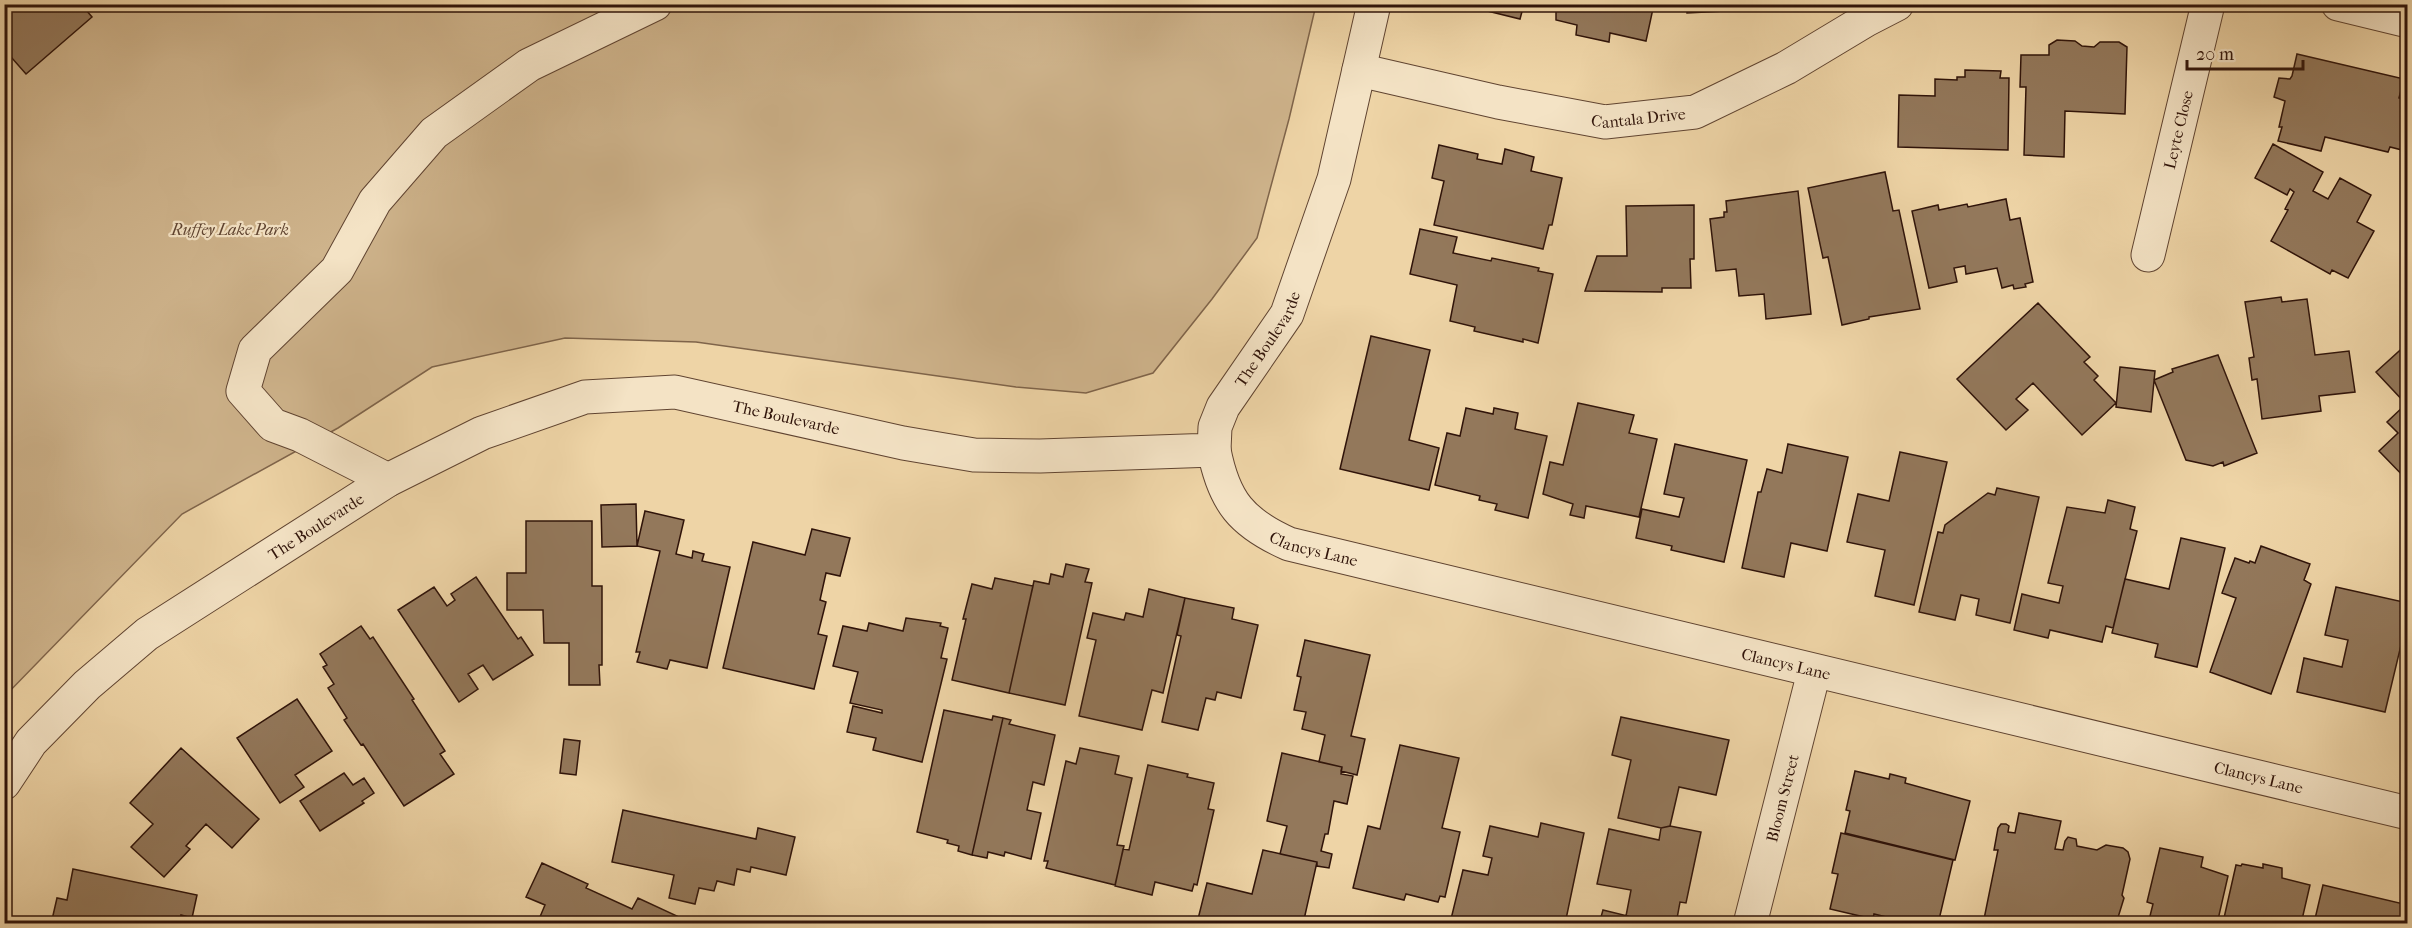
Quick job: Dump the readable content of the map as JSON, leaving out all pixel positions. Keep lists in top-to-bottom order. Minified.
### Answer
{"streets":{"street":["Cantala Drive","Leyte Close","The Boulevarde","Clancys Lane","Bloom Street"]},"crossings":[["Cantala Drive","The Boulevarde"],["The Boulevarde","Clancys Lane"],["Clancys Lane","Bloom Street"]],"parks":["Ruffey Lake Park"],"scale_bar":"20 m"}
